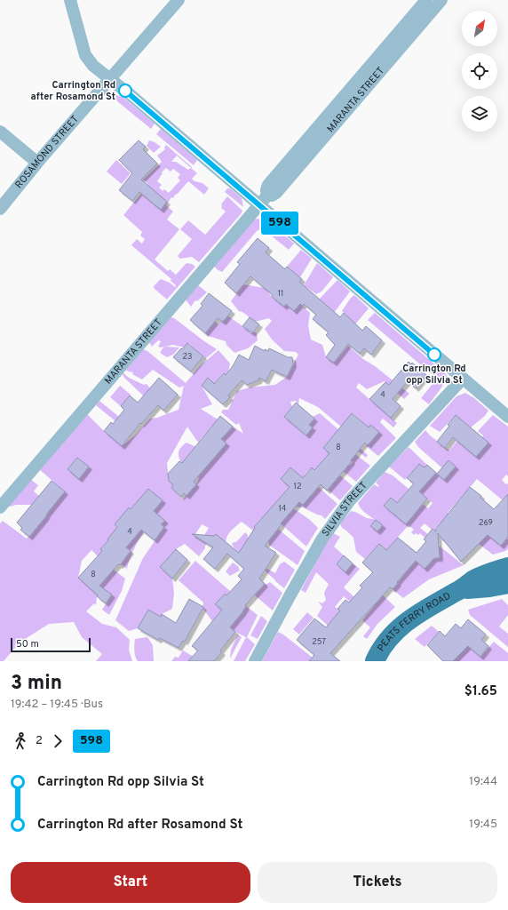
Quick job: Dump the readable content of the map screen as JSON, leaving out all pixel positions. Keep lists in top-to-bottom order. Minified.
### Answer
{"streets":{"main road":["PEATS FERRY ROAD"],"street":["MARANTA STREET","ROSAMOND STREET","SILVIA STREET"]},"places":["Carrington Rd after Rosamond St","Carrington Rd opp Silvia St"],"lines":["bus line 598"],"house_numbers":["11","23","4","8","12","14","269","4","8","257"],"scale_bar":"50 m","north":"top right","page":{"on_map":"598","scale":"50 m","heading":["3 min","19:42 – 19:45 · Bus","$1.65"],"legs":["2","598"],"list":[{"name":"Carrington Rd opp Silvia St","value":"19:44"},{"name":"Carrington Rd after Rosamond St","value":"19:45"}],"buttons":["Start","Tickets"]}}
